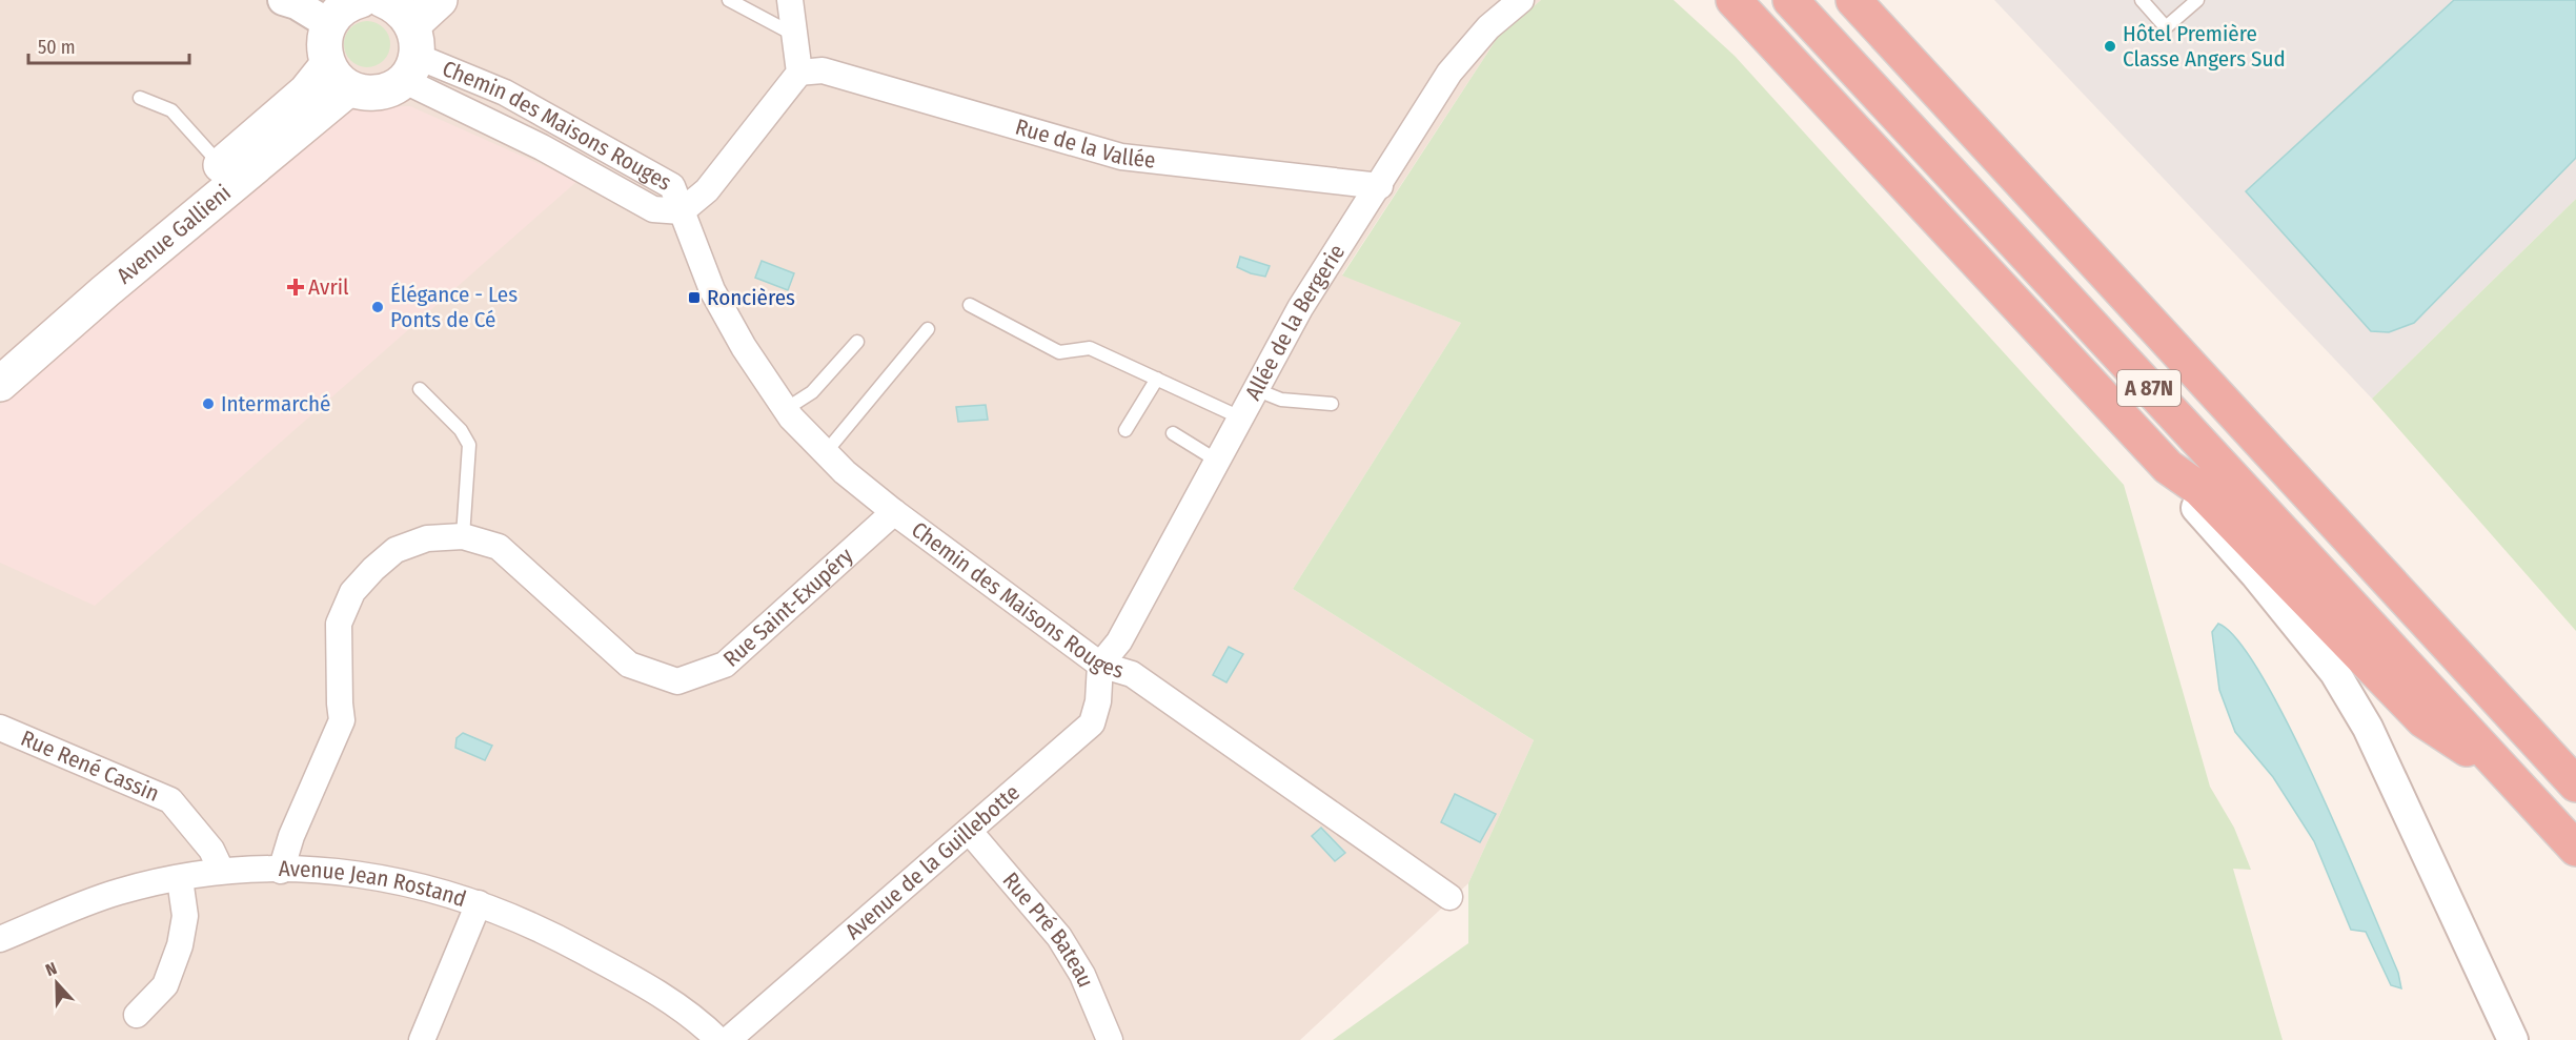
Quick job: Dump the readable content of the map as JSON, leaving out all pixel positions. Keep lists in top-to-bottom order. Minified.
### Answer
{"streets":{"highway":["A 87N"],"main road":["Avenue Gallieni"],"street":["Chemin des Maisons Rouges","Rue de la Vallée","Allée de la Bergerie","Rue Saint-Exupéry","Rue René Cassin","Avenue de la Guillebotte","Avenue Jean Rostand","Rue Pré Bateau"]},"crossings":[["Chemin des Maisons Rouges","Allée de la Bergerie"],["Chemin des Maisons Rouges","Rue Saint-Exupéry"],["Chemin des Maisons Rouges","Avenue de la Guillebotte"],["Rue de la Vallée","Allée de la Bergerie"],["Allée de la Bergerie","Avenue de la Guillebotte"],["Rue Saint-Exupéry","Avenue Jean Rostand"],["Rue René Cassin","Avenue Jean Rostand"],["Avenue de la Guillebotte","Rue Pré Bateau"]],"places":{"other":["Hôtel Première Classe Angers Sud","Élégance - Les Ponts de Cé","Intermarché"],"health":["Avril"],"transit":["Roncières"]},"scale_bar":"50 m","north":"top"}
